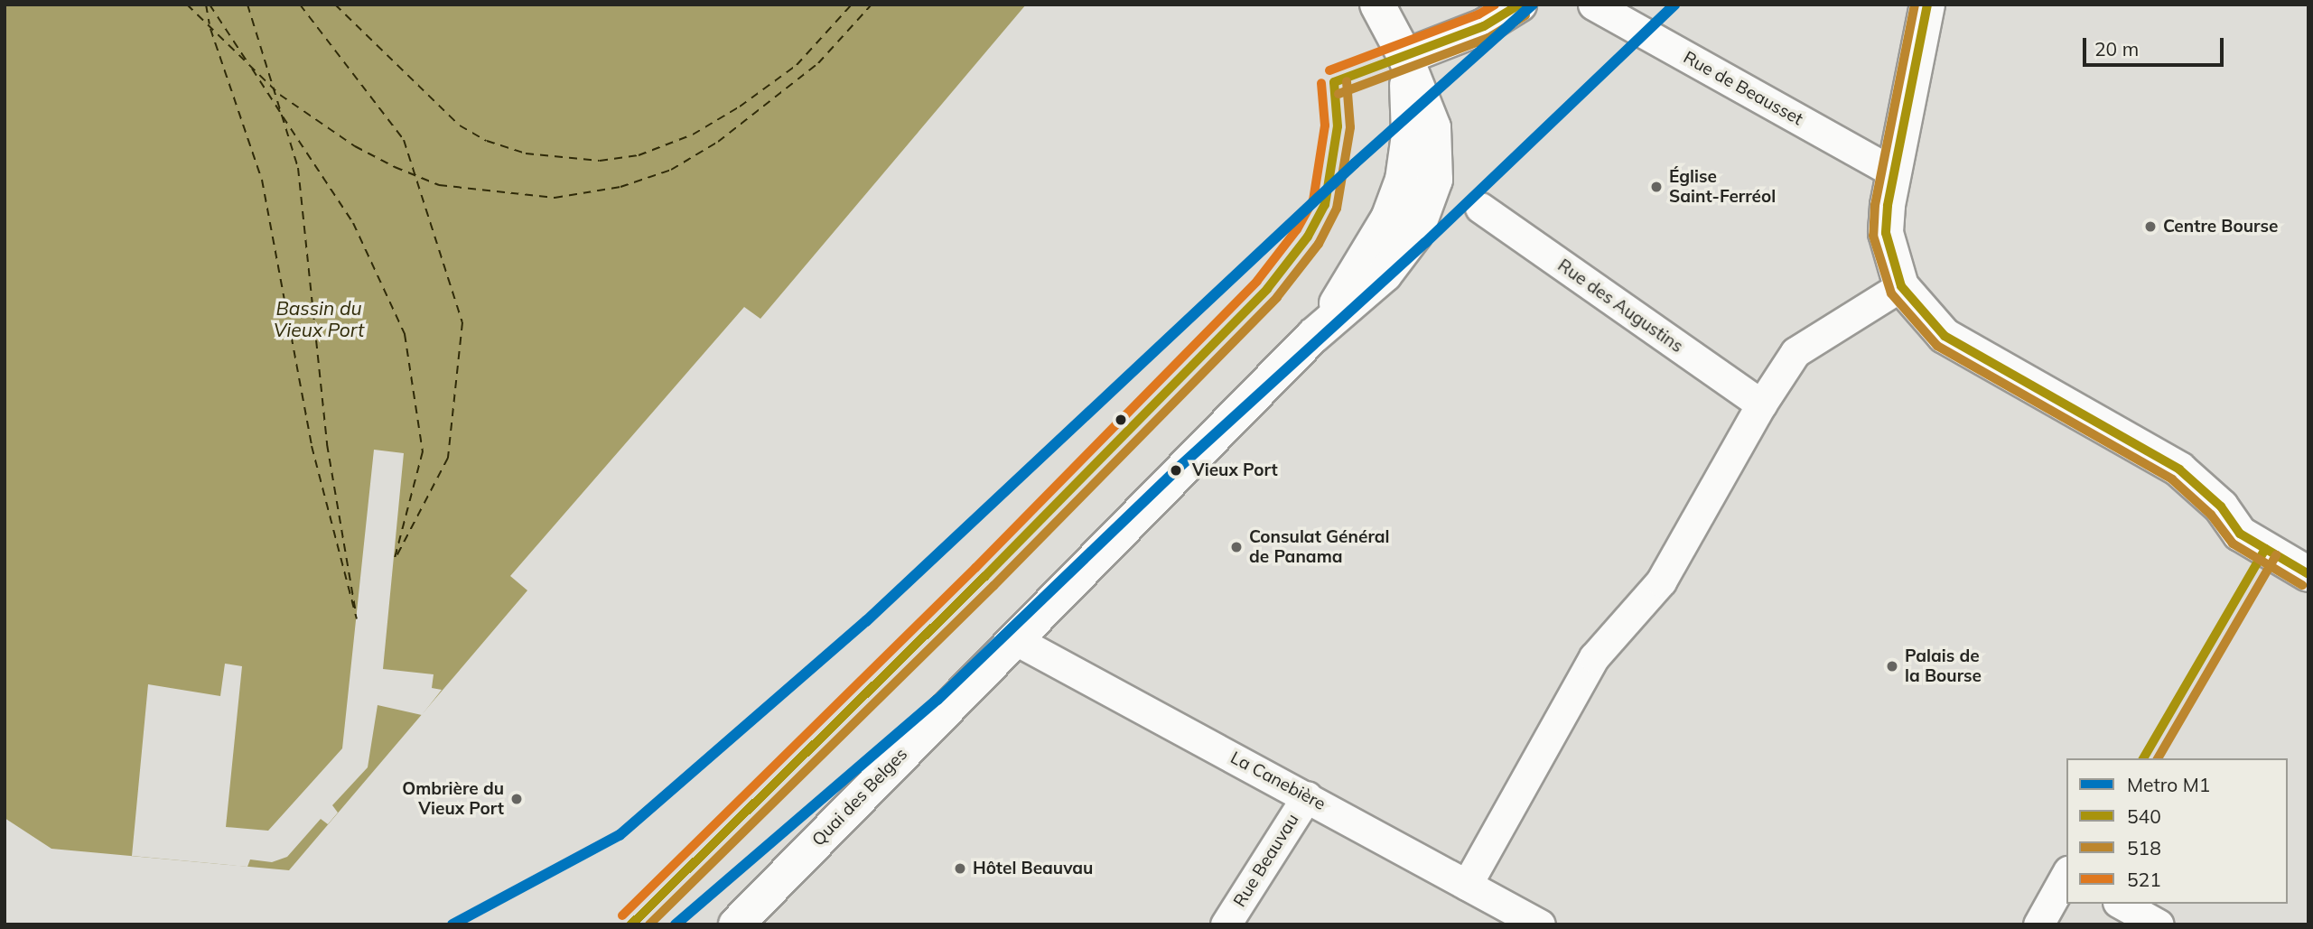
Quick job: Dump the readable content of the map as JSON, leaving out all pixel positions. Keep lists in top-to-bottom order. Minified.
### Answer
{"streets":{"main road":["Quai des Belges"],"street":["Rue de Beausset","Rue des Augustins","La Canebière","Rue Beauvau"]},"crossings":[["La Canebière","Quai des Belges"],["La Canebière","Rue Beauvau"]],"water":["Bassin du Vieux Port"],"places":["Église Saint-Ferréol","Centre Bourse","Vieux Port","Consulat Général de Panama","Palais de la Bourse","Ombrière du Vieux Port","Hôtel Beauvau"],"lines":["metro line M1","transit line 540","transit line 518","transit line 521"],"legend":["Metro M1","540","518","521"],"scale_bar":"20 m"}
